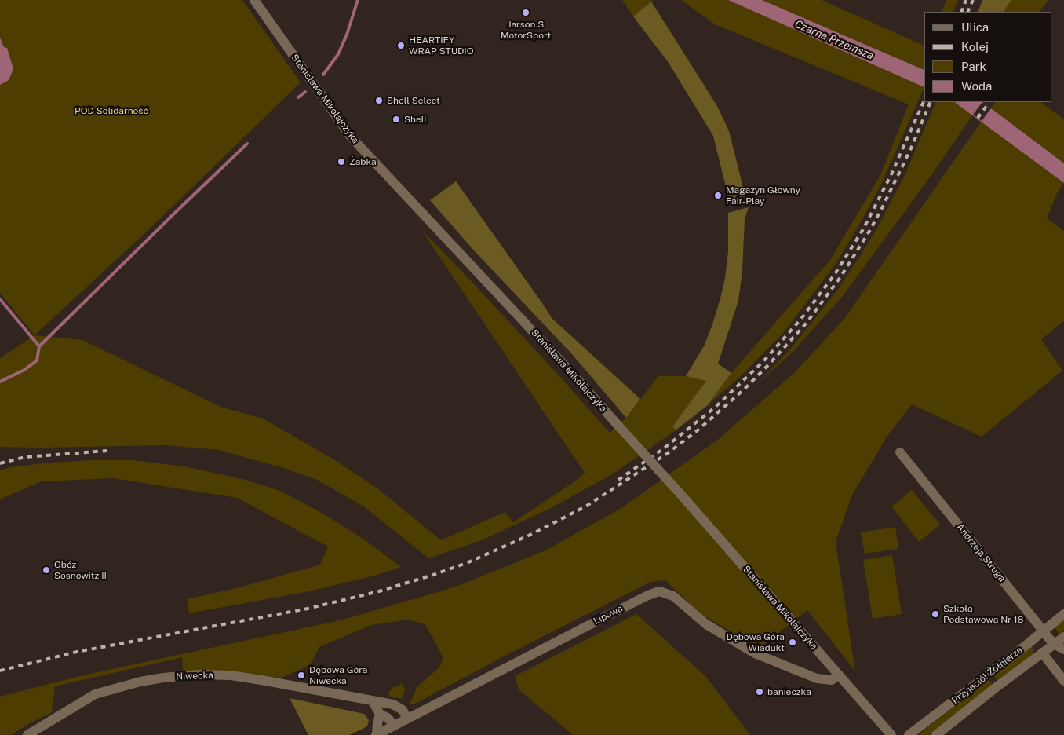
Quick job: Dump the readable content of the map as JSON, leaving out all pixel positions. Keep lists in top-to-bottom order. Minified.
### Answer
{"streets":{"street":["Stanisława Mikołajczyka","Andrzeja Struga","Lipowa","Przyjaciół Żołnierza","Niwecka"]},"crossings":[["Stanisława Mikołajczyka","Lipowa"],["Andrzeja Struga","Przyjaciół Żołnierza"],["Lipowa","Niwecka"]],"water":["Czarna Przemsza"],"parks":["POD Solidarność"],"places":["Jarson.S MotorSport","HEARTIFY WRAP STUDIO","Shell Select","Shell","Żabka","Magazyn Głowny Fair-Play","Obóz Sosnowitz II","Szkoła Podstawowa Nr 18","Dębowa Góra Wiadukt","Dębowa Góra Niwecka","banieczka"],"legend":["Ulica","Kolej","Park","Woda"]}
